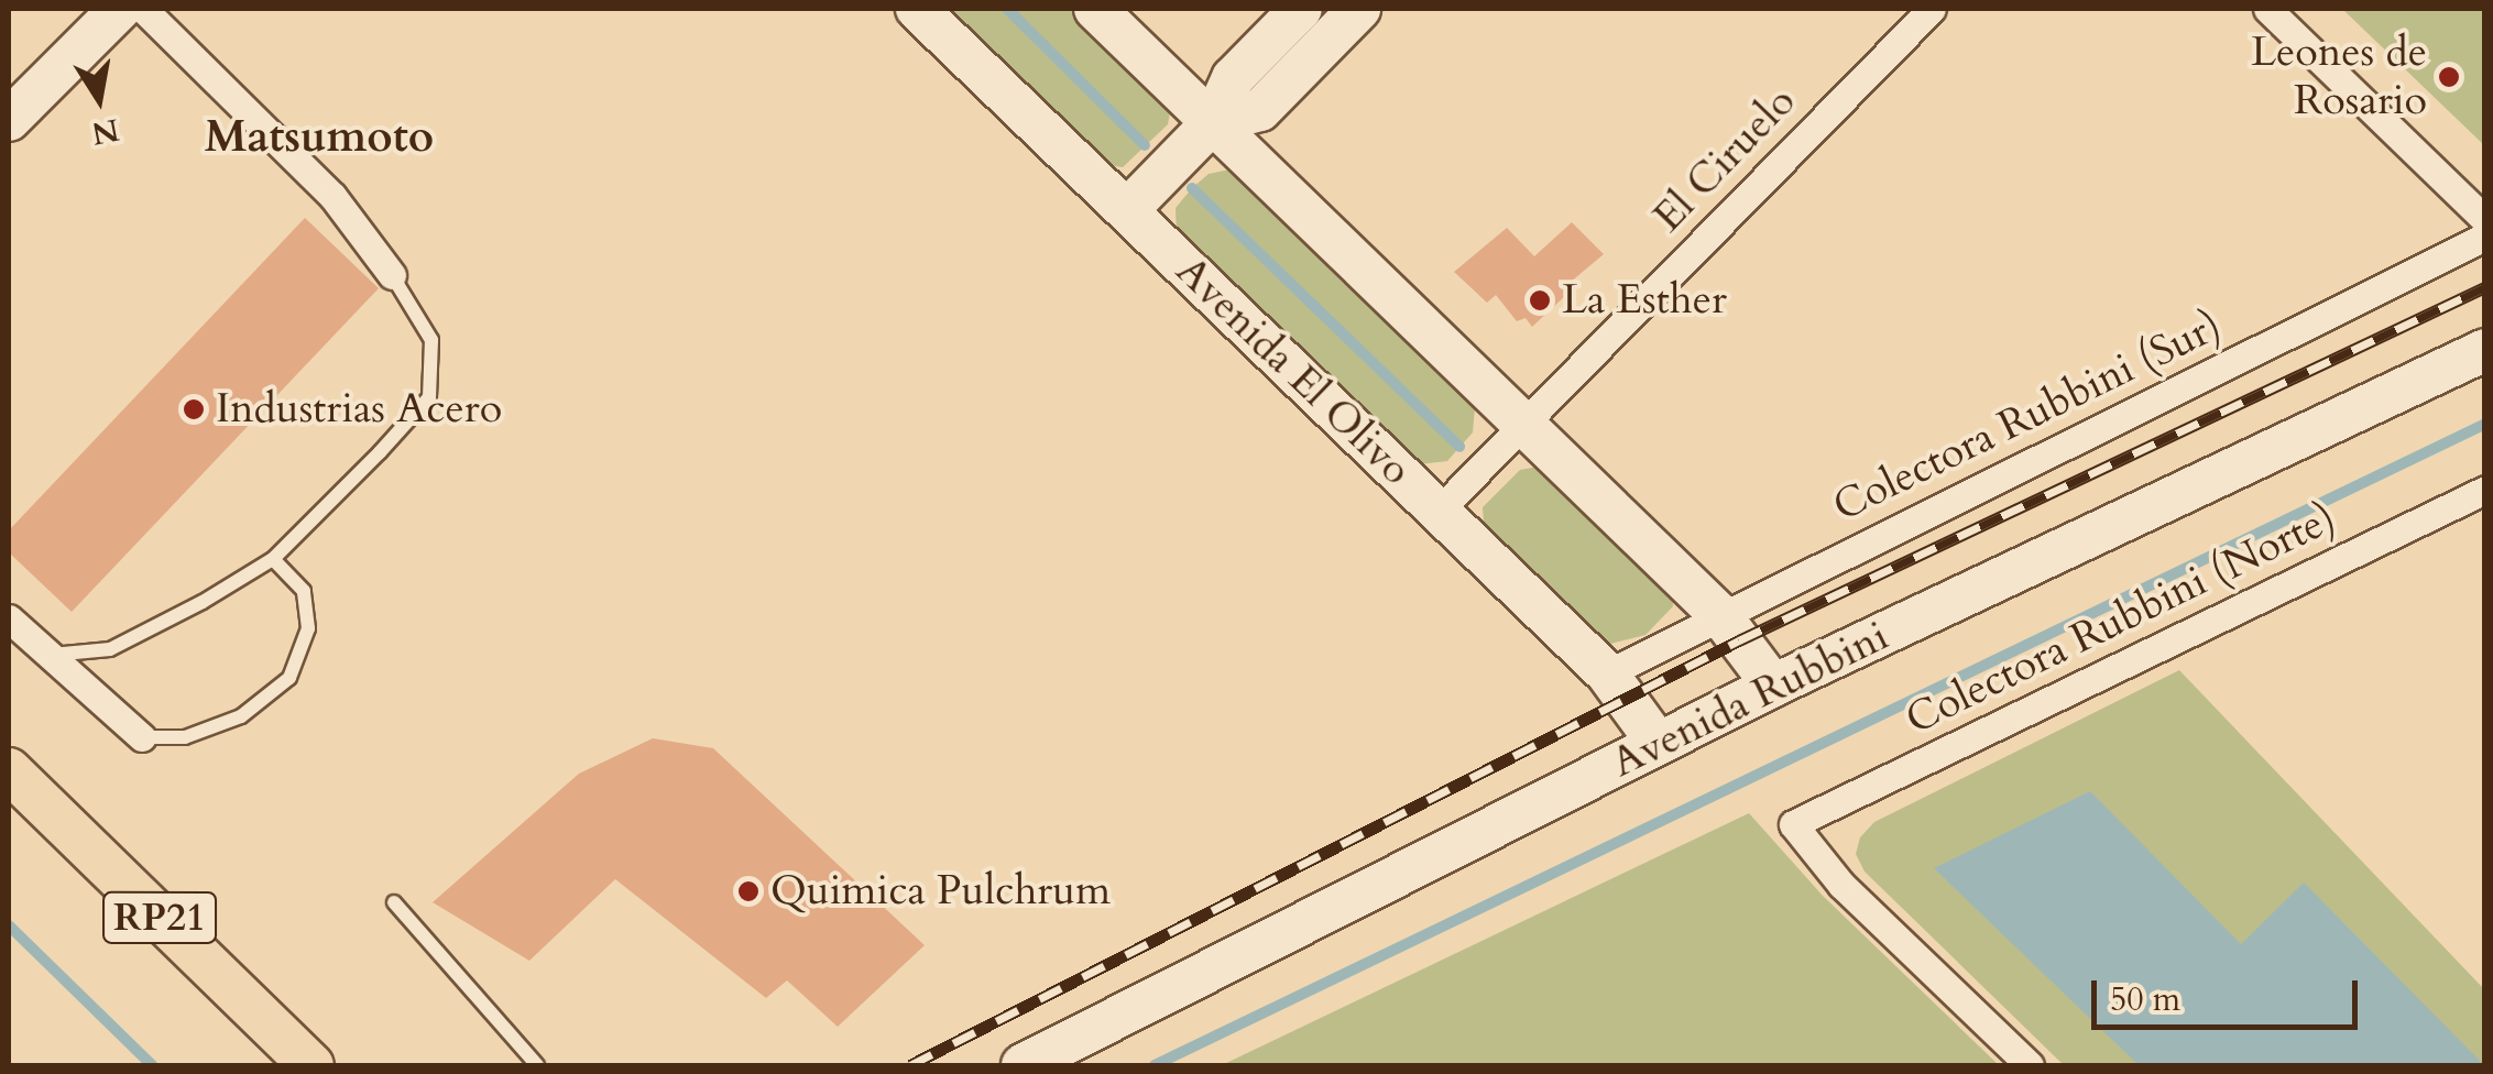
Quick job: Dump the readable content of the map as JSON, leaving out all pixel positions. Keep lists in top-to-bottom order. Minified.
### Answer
{"streets":{"main road":["RP21"],"street":["El Ciruelo","Avenida El Olivo","Colectora Rubbini (Sur)","Colectora Rubbini (Norte)","Avenida Rubbini"]},"crossings":[["El Ciruelo","Avenida El Olivo"],["Avenida El Olivo","Colectora Rubbini (Sur)"],["Avenida El Olivo","Avenida Rubbini"]],"districts":["Matsumoto"],"places":["Leones de Rosario","La Esther","Industrias Acero","Quimica Pulchrum"],"scale_bar":"50 m","north":"bottom"}
